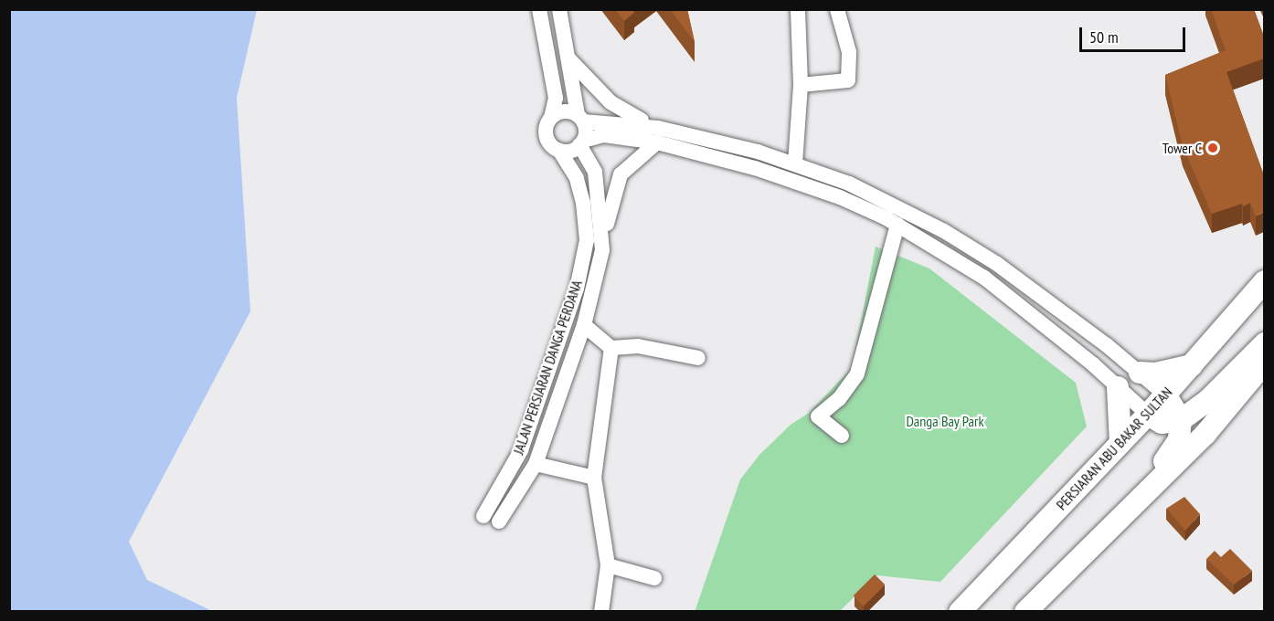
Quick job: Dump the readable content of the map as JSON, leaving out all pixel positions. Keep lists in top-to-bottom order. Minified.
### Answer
{"streets":{"highway":["PERSIARAN ABU BAKAR SULTAN"],"street":["JALAN PERSIARAN DANGA PERDANA"]},"parks":["Danga Bay Park"],"places":["Tower C"],"scale_bar":"50 m"}
